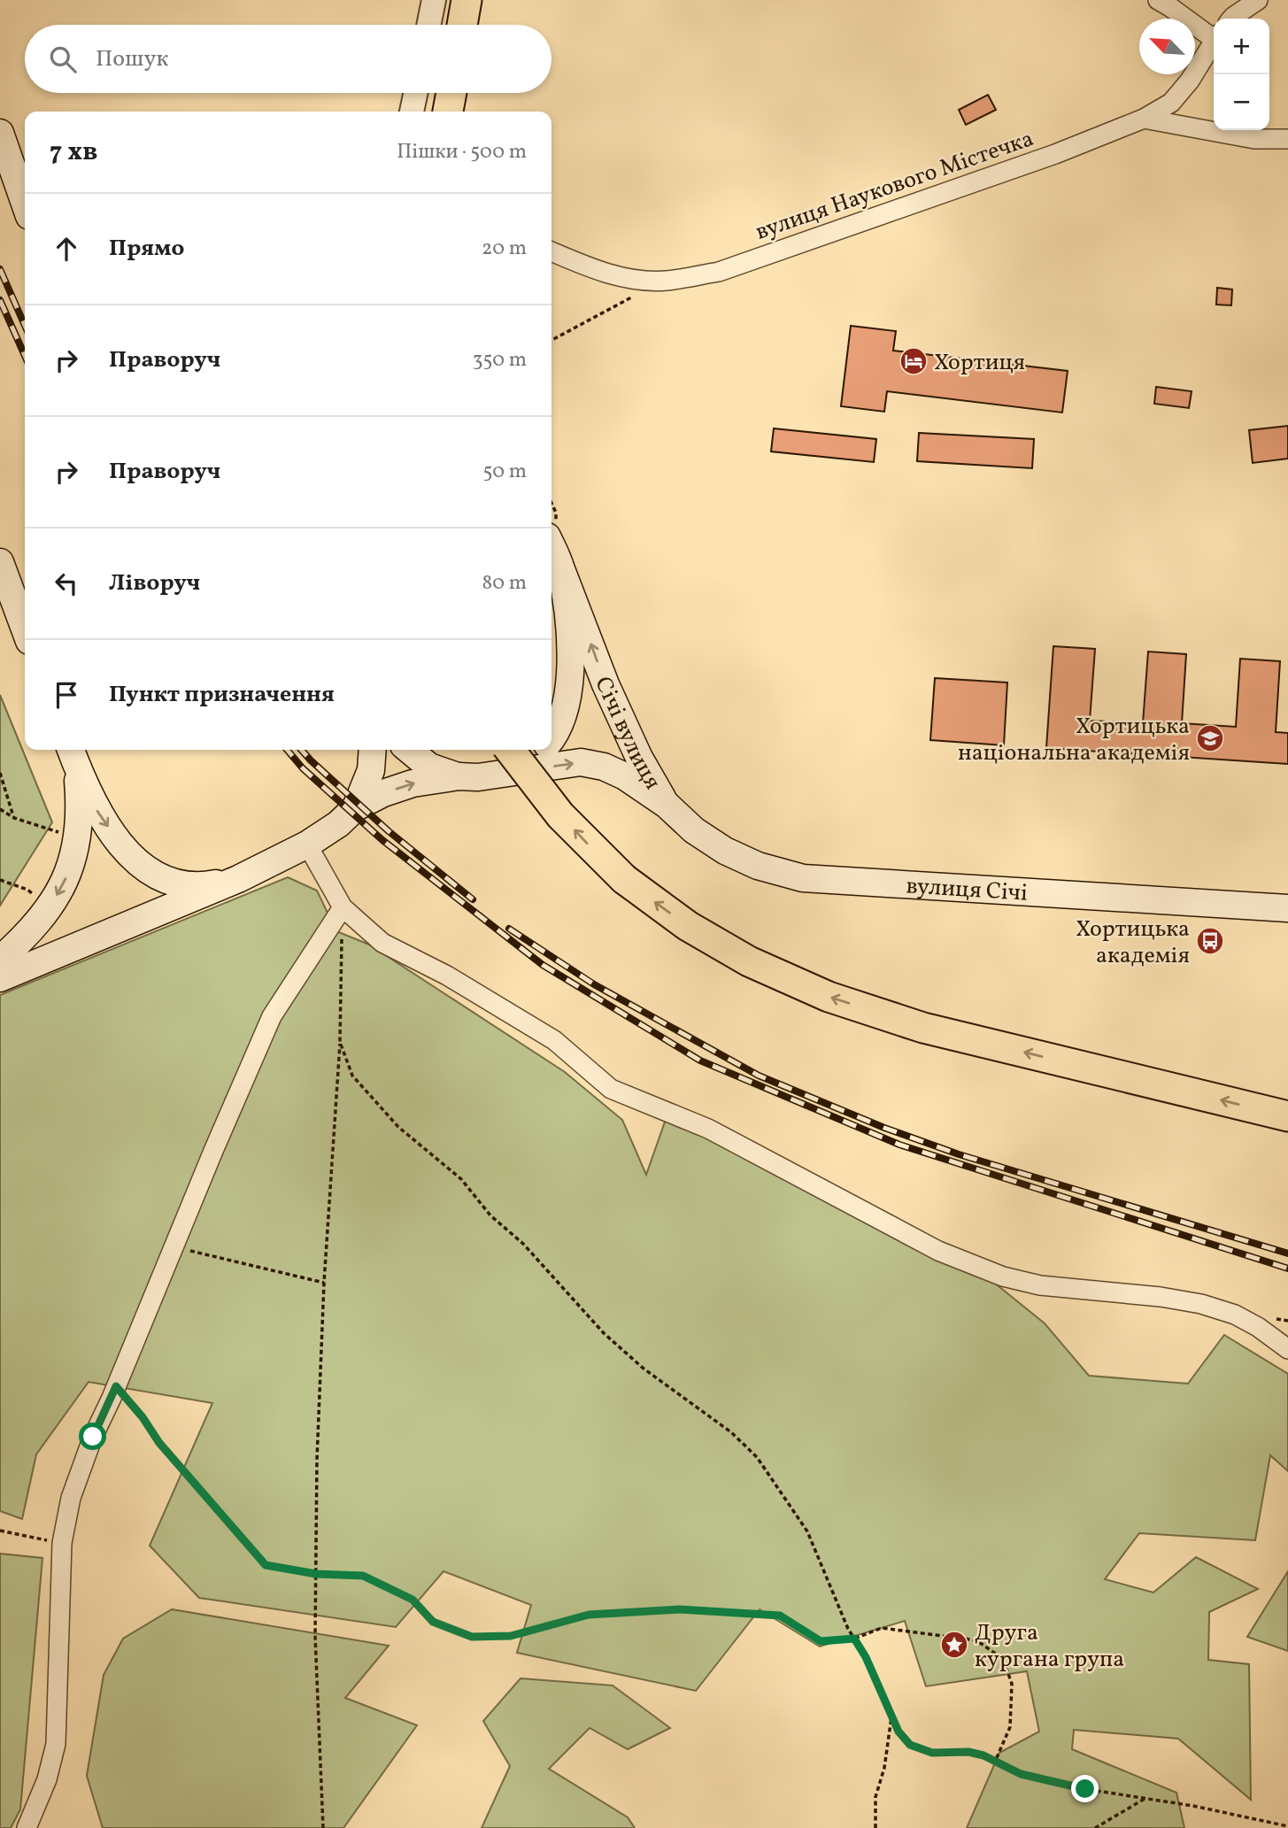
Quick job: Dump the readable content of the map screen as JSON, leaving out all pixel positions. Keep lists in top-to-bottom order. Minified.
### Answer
{"streets":{"main road":["Січі вулиця","вулиця Січі"],"street":["вулиця Наукового Містечка"]},"crossings":[["Січі вулиця","вулиця Січі"]],"places":{"hotel":["Хортиця"],"school or university":["Хортицька національна академія"],"bus stop":["Хортицька академія"],"place":["Друга кургана група"]},"north":"top left","page":{"map_buttons":["+","−"],"search":"Пошук","heading":["7 хв","Пішки · 500 m"],"list":[["Прямо","20 m"],["Праворуч","350 m"],["Праворуч","50 m"],["Ліворуч","80 m"],"Пункт призначення"]}}
